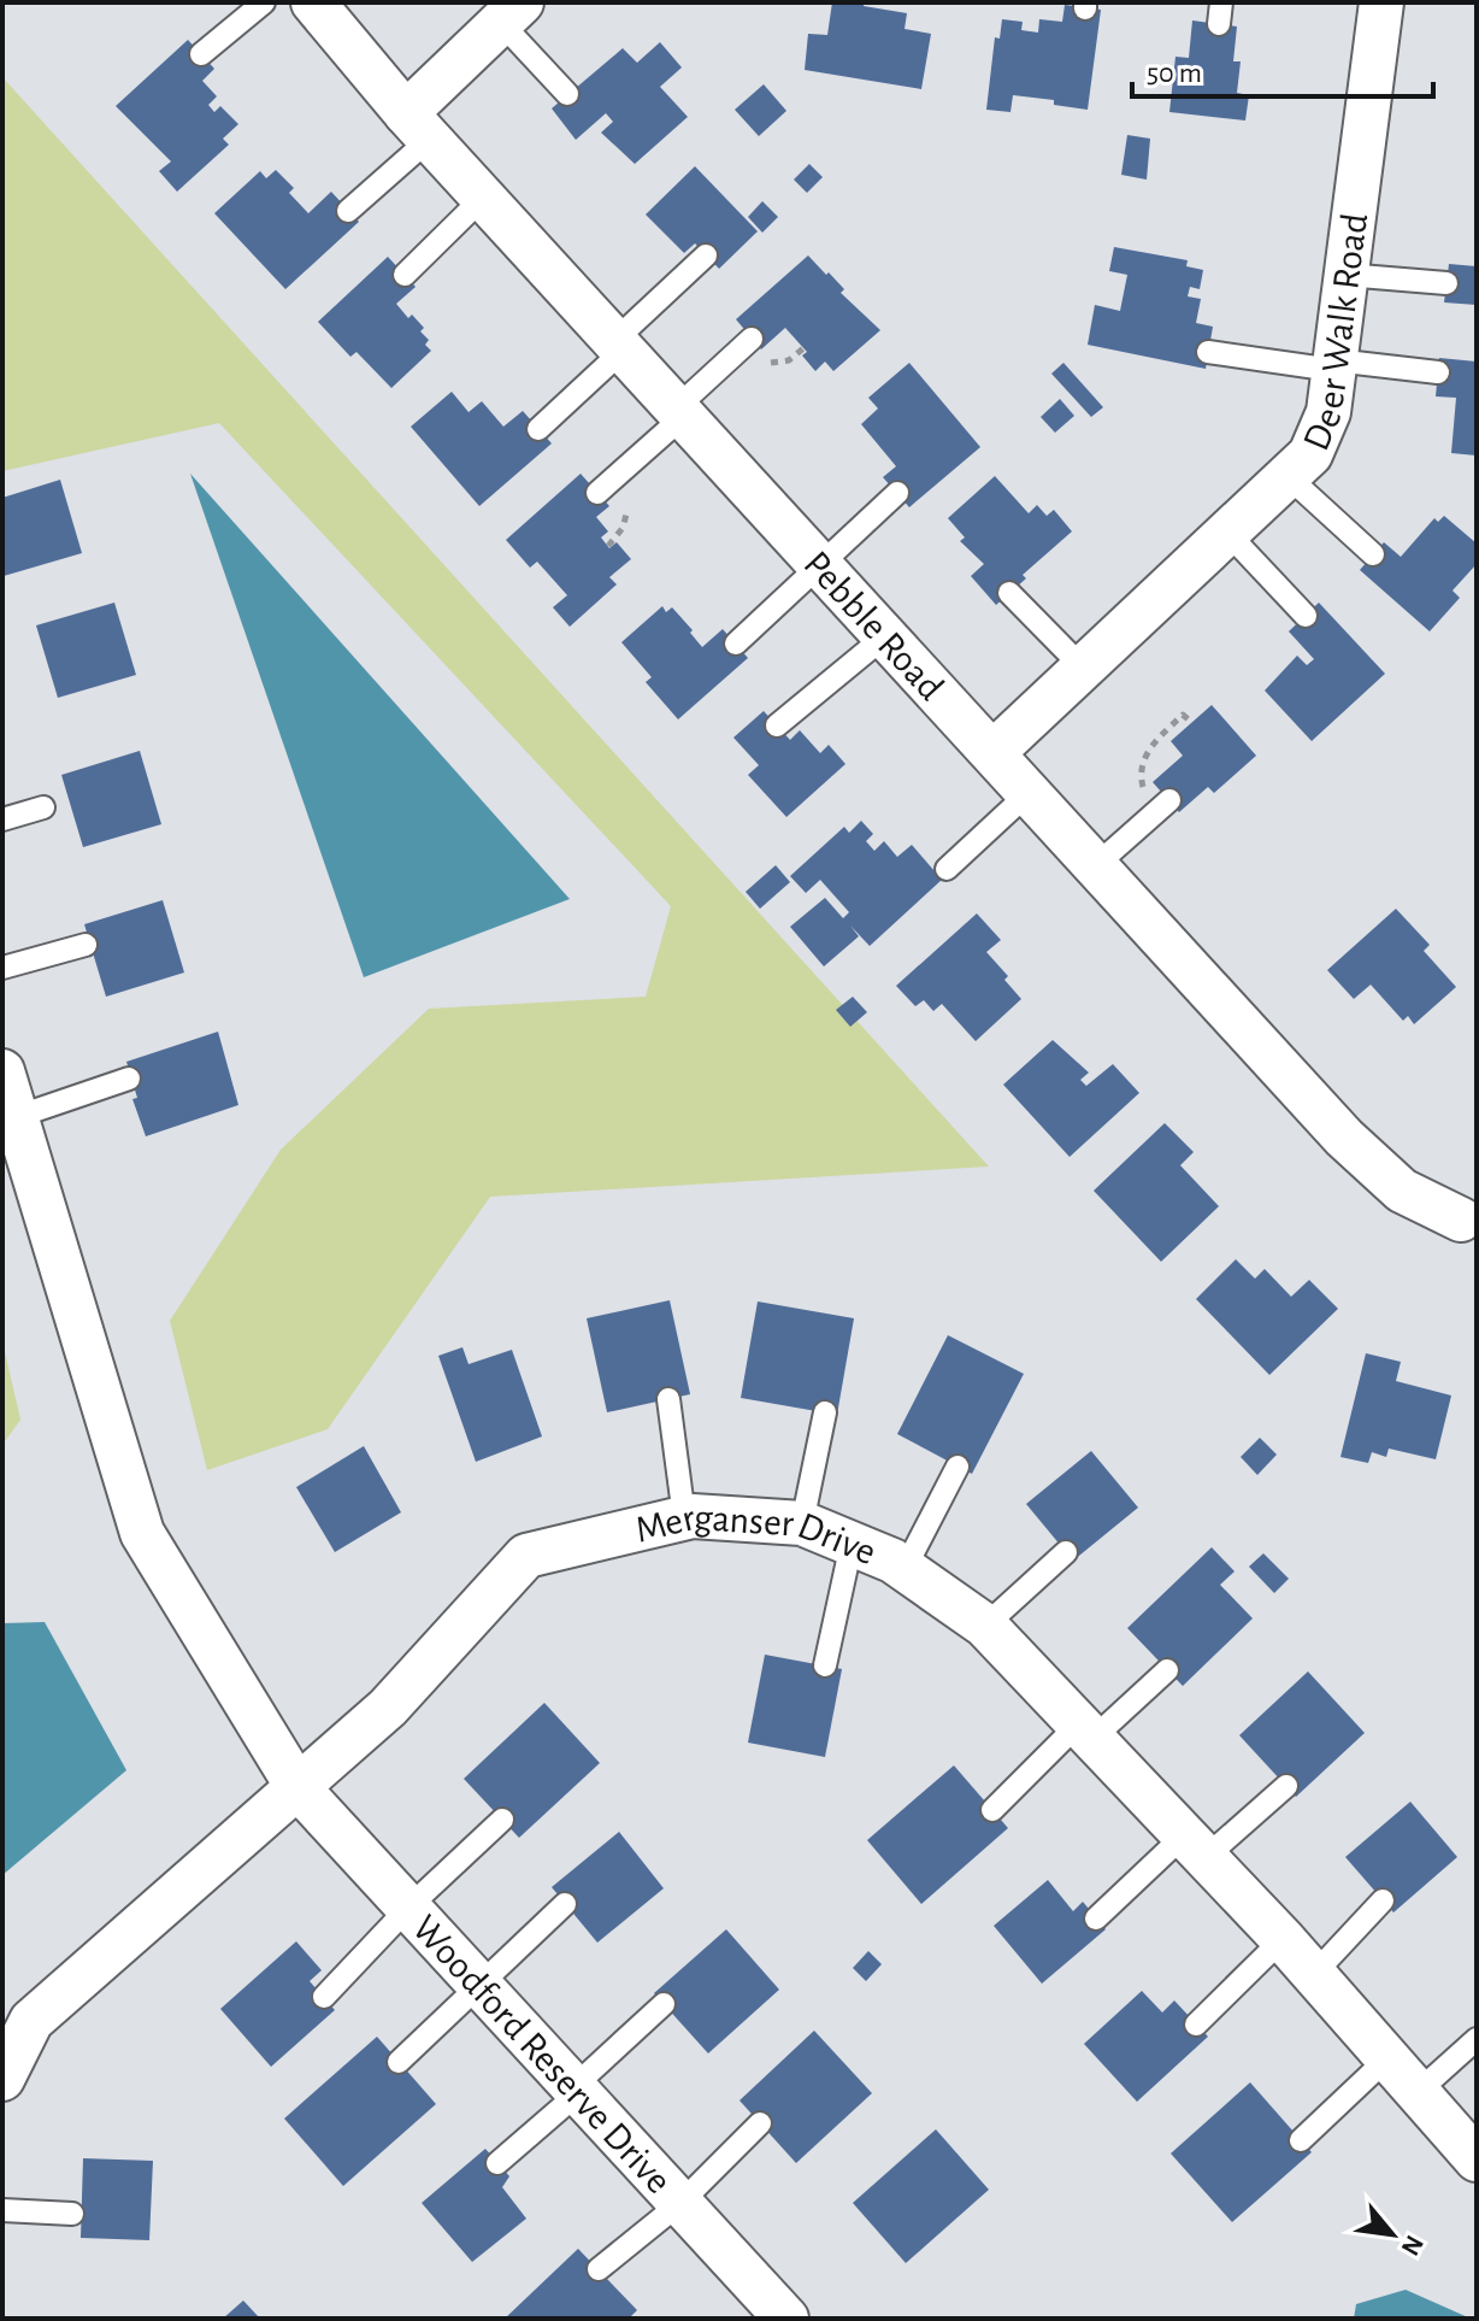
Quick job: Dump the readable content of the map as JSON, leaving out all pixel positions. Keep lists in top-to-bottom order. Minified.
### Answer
{"streets":{"street":["Deer Walk Road","Pebble Road","Merganser Drive","Woodford Reserve Drive"]},"crossings":[["Deer Walk Road","Pebble Road"],["Merganser Drive","Woodford Reserve Drive"]],"scale_bar":"50 m","north":"bottom right"}
